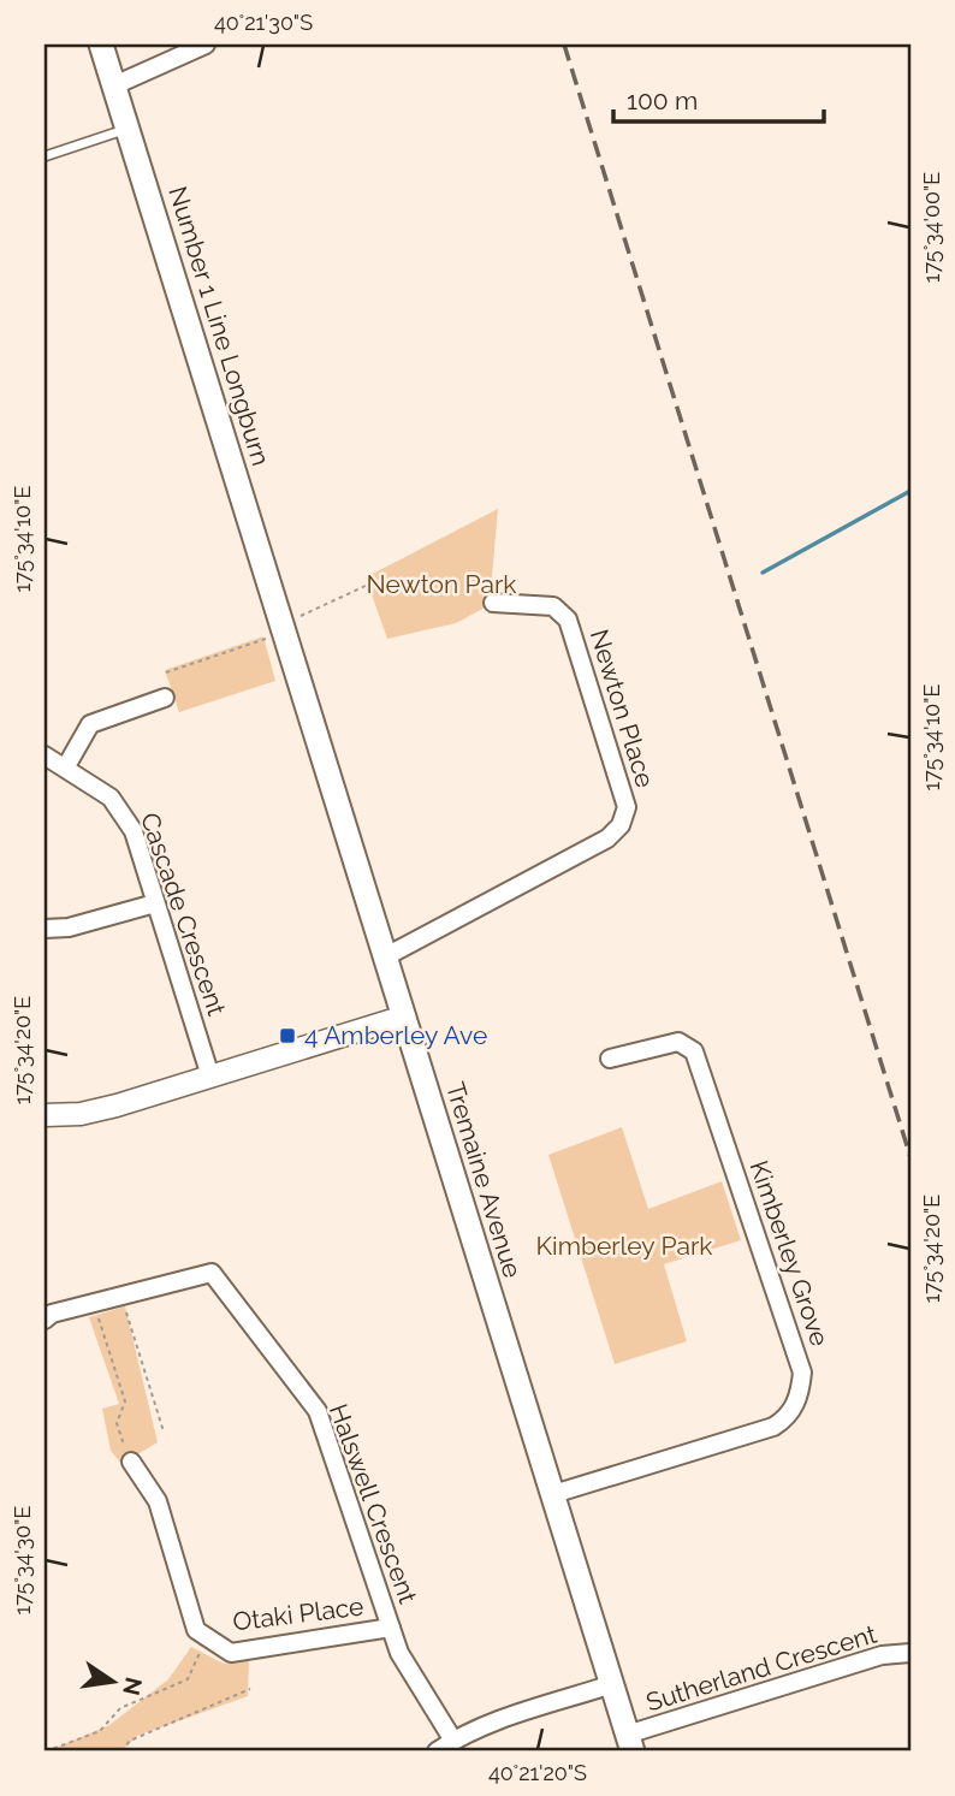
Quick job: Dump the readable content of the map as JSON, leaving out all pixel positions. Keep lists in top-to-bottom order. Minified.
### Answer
{"streets":{"main road":["Number 1 Line Longburn","Tremaine Avenue"],"street":["Newton Place","Cascade Crescent","Kimberley Grove","Halswell Crescent","Otaki Place","Sutherland Crescent"]},"crossings":[["Number 1 Line Longburn","Tremaine Avenue"],["Newton Place","Tremaine Avenue"],["Tremaine Avenue","Kimberley Grove"],["Tremaine Avenue","Sutherland Crescent"],["Halswell Crescent","Otaki Place"]],"parks":["Newton Park","Kimberley Park"],"places":{"transit":["4 Amberley Ave"]},"scale_bar":"100 m","north":"right","coordinates":["40°21'30\"S","175°34'00\"E","175°34'10\"E","175°34'20\"E","175°34'30\"E","40°21'20\"S"]}
